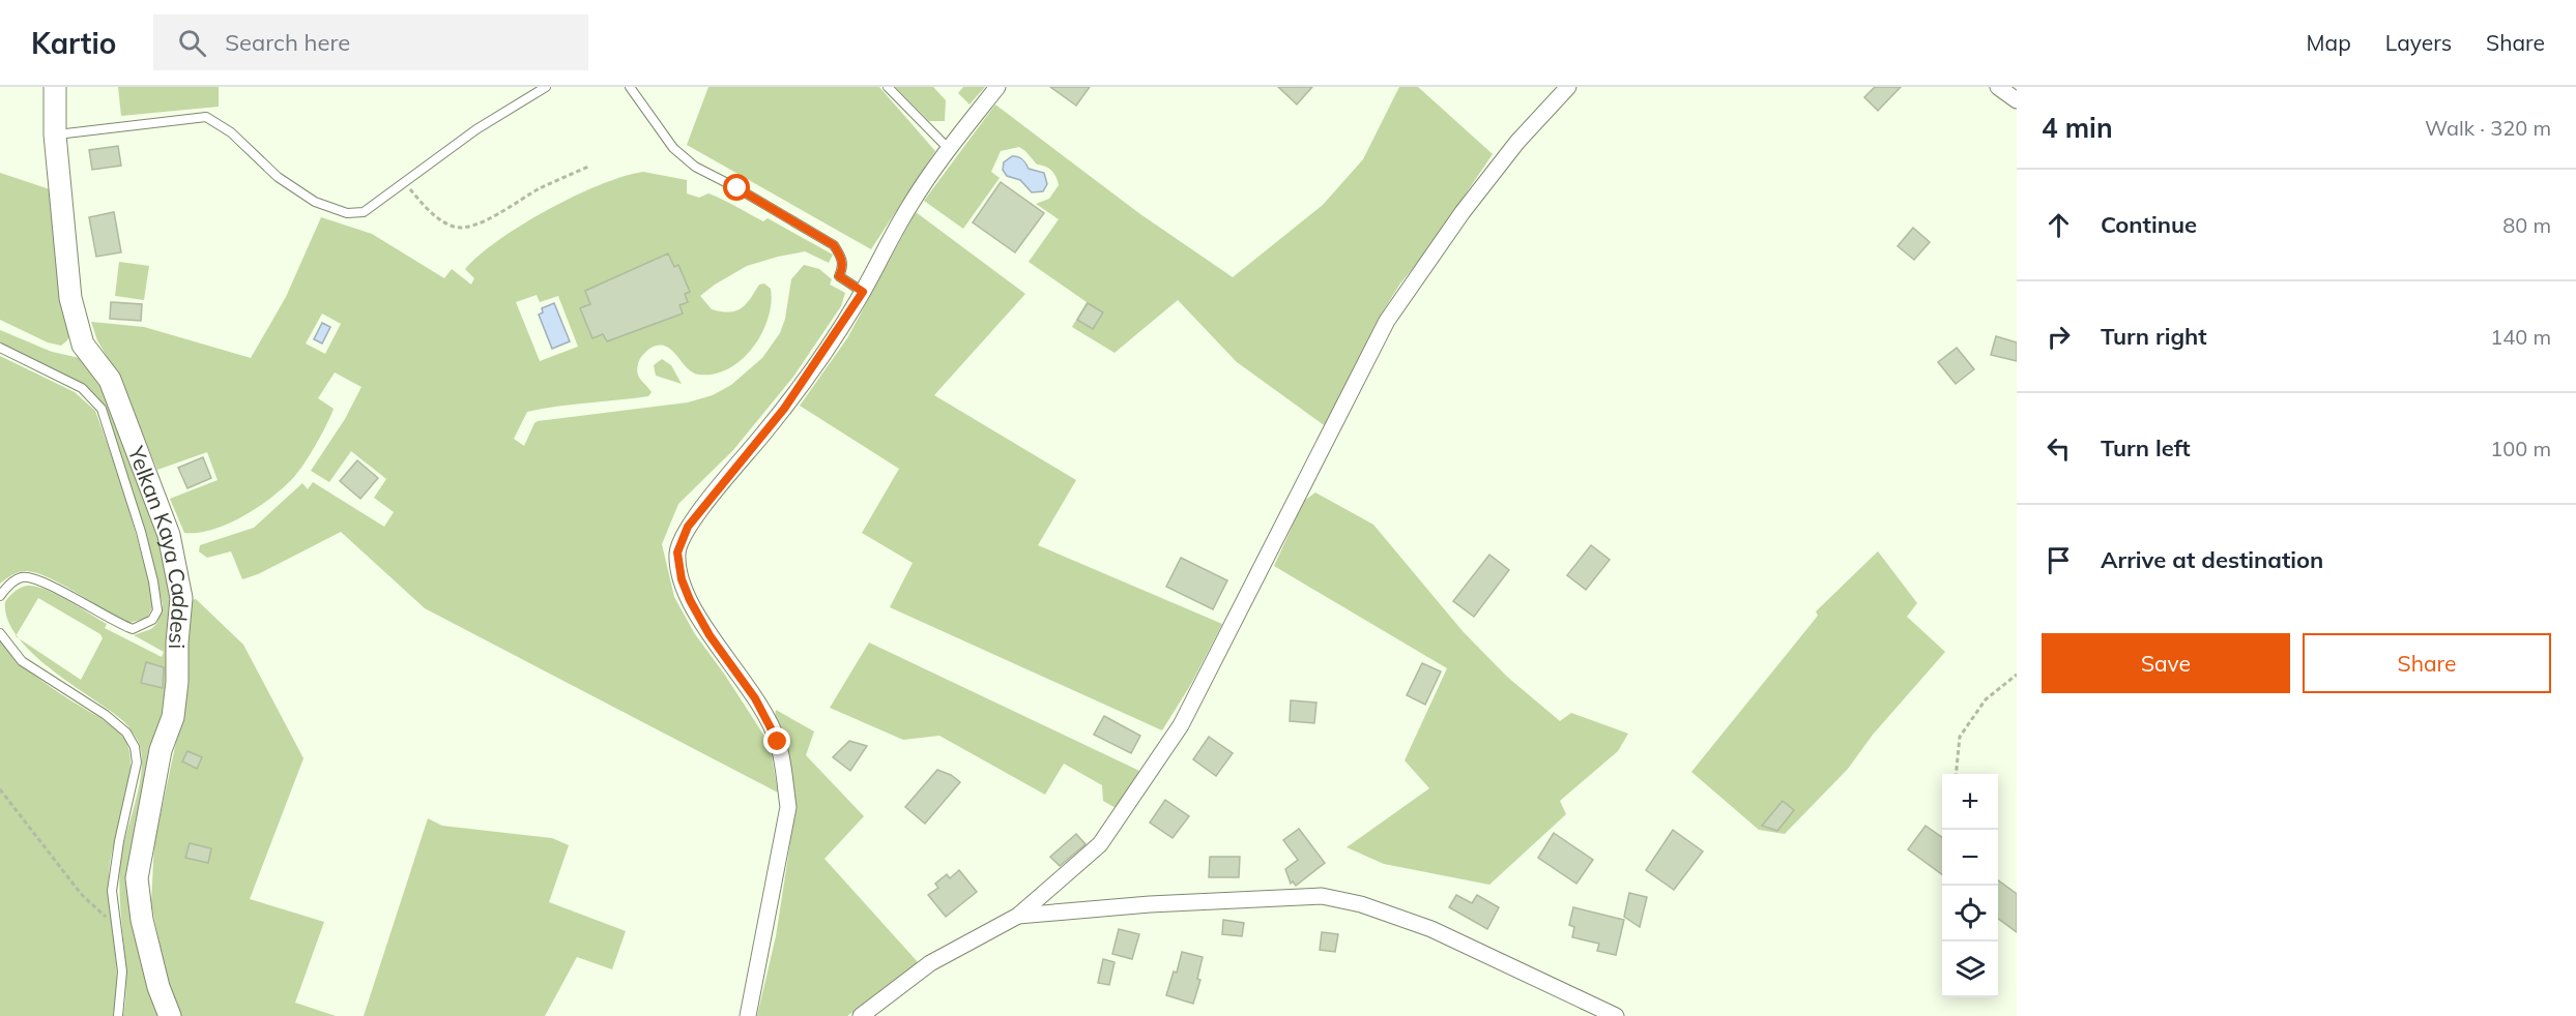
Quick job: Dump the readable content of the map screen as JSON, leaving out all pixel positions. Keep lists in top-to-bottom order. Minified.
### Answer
{"streets":{"street":["Yelkan Kaya Caddesi"]},"page":{"header":"Kartio","search":"Search here","nav":["Map","Layers","Share"],"heading":["4 min","Walk · 320 m"],"list":[["Continue","80 m"],["Turn right","140 m"],["Turn left","100 m"],"Arrive at destination"],"buttons":["Save","Share"],"map_buttons":["+","−"]}}
